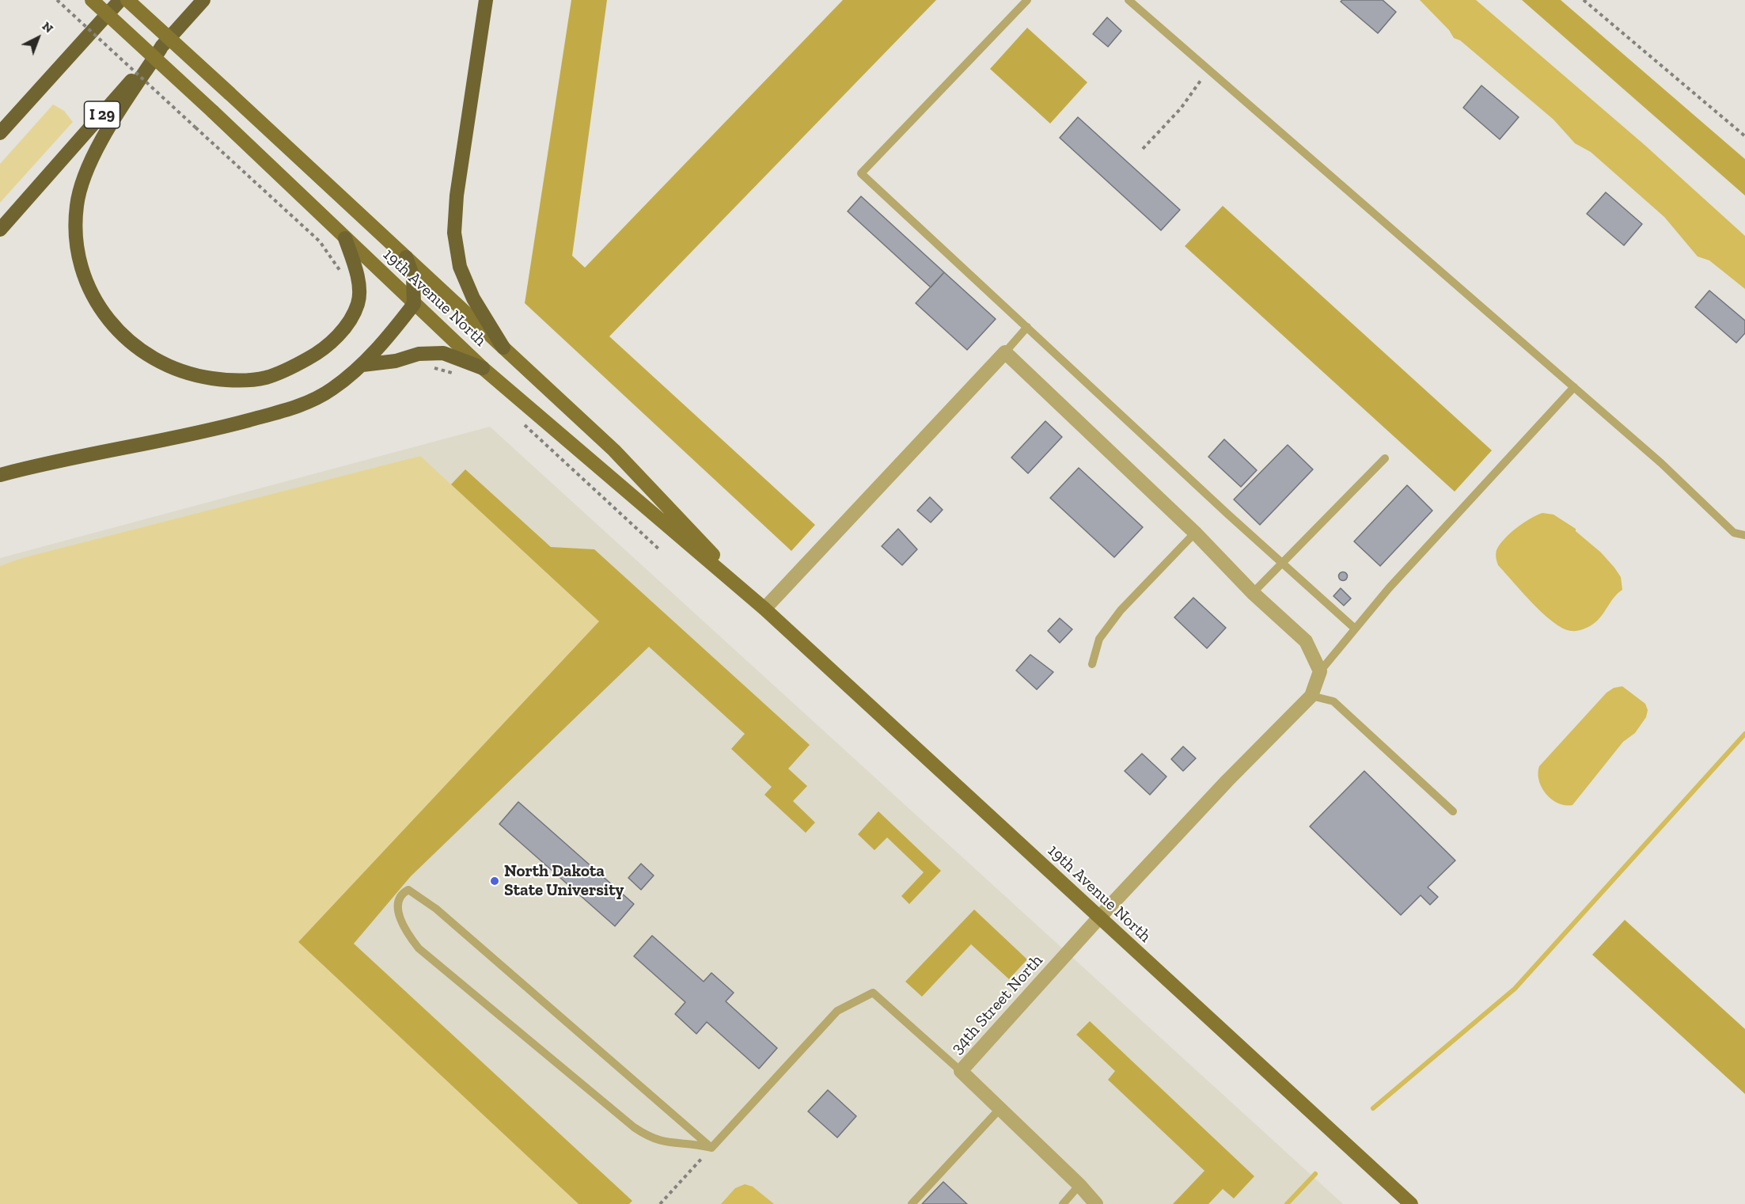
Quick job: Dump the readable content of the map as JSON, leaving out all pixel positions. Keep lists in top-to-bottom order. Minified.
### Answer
{"streets":{"highway":["I 29"],"main road":["19th Avenue North"],"street":["34th Street North"]},"crossings":[["19th Avenue North","34th Street North"]],"places":["North Dakota State University"],"north":"top right"}
